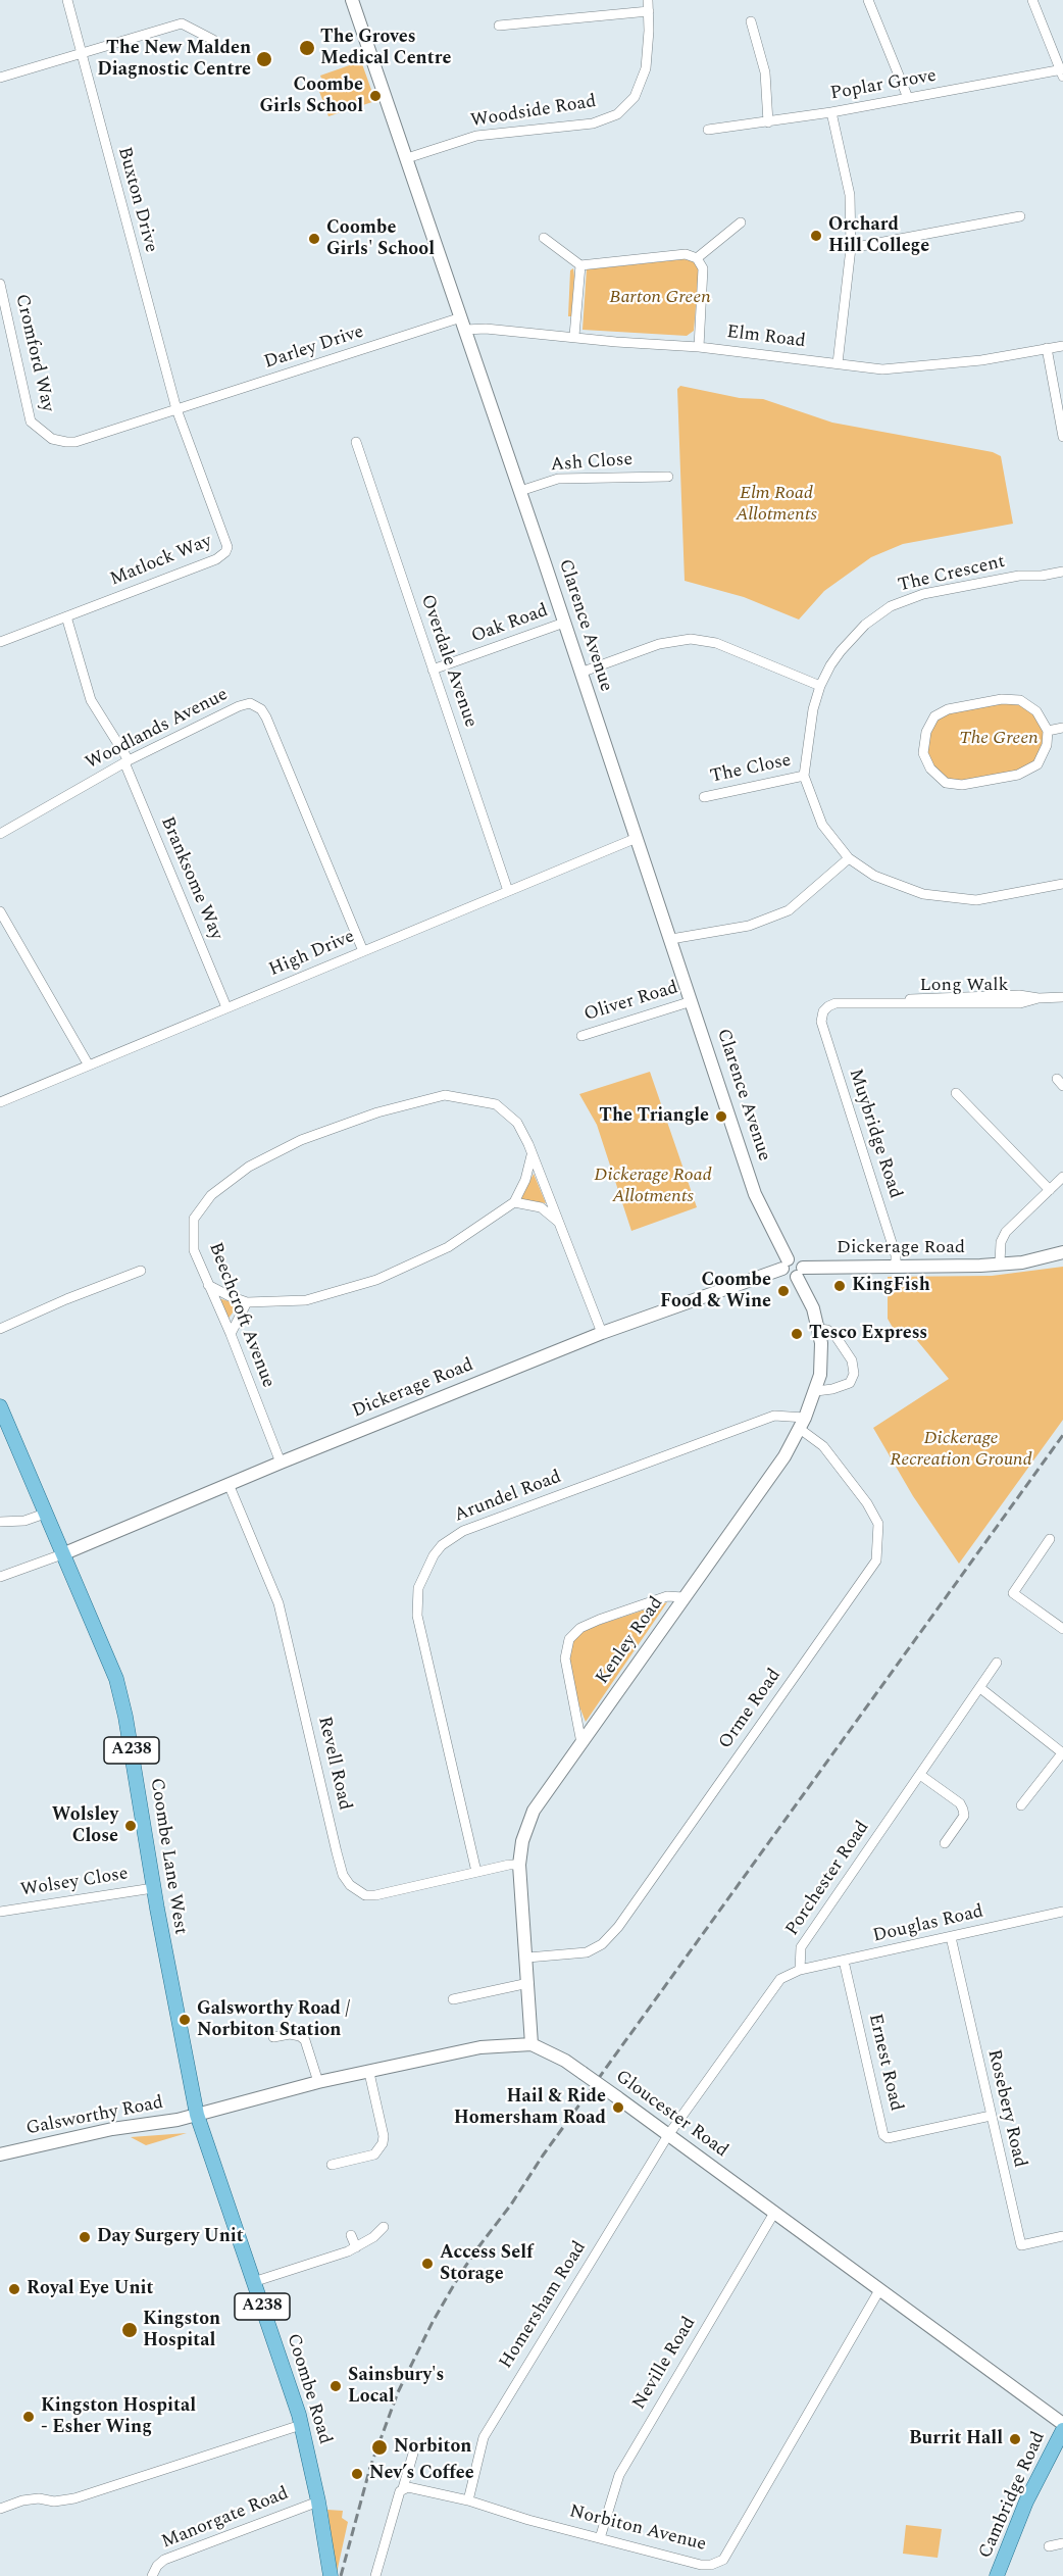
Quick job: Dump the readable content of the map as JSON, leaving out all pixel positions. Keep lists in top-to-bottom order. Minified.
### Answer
{"streets":{"main road":["A238","Coombe Lane West","Coombe Road","Cambridge Road"],"street":["Poplar Grove","Woodside Road","Buxton Drive","Elm Road","Darley Drive","Cromford Way","Ash Close","Matlock Way","The Crescent","Oak Road","Clarence Avenue","Overdale Avenue","Woodlands Avenue","The Close","Branksome Way","High Drive","Long Walk","Oliver Road","Muybridge Road","Dickerage Road","Beechcroft Avenue","Arundel Road","Kenley Road","Orme Road","Revell Road","Porchester Road","Wolsey Close","Douglas Road","Ernest Road","Rosebery Road","Gloucester Road","Galsworthy Road","Homersham Road","Neville Road","Manorgate Road","Norbiton Avenue"]},"crossings":[["Woodside Road","Clarence Avenue"],["Buxton Drive","Darley Drive"],["Buxton Drive","Cromford Way"],["Buxton Drive","Matlock Way"],["Elm Road","Darley Drive"],["Elm Road","Clarence Avenue"],["Darley Drive","Cromford Way"],["Darley Drive","Matlock Way"],["Darley Drive","Clarence Avenue"],["Cromford Way","Matlock Way"],["Ash Close","Clarence Avenue"],["Matlock Way","Branksome Way"],["The Crescent","The Close"],["Oak Road","Clarence Avenue"],["Oak Road","Overdale Avenue"],["Clarence Avenue","High Drive"],["Clarence Avenue","Oliver Road"],["Clarence Avenue","Dickerage Road"],["Overdale Avenue","High Drive"],["Woodlands Avenue","Branksome Way"],["Woodlands Avenue","High Drive"],["Branksome Way","High Drive"],["Long Walk","Muybridge Road"],["Muybridge Road","Dickerage Road"],["Dickerage Road","Beechcroft Avenue"],["Dickerage Road","Kenley Road"],["Dickerage Road","Revell Road"],["Dickerage Road","Coombe Lane West"],["Arundel Road","Kenley Road"],["Arundel Road","Orme Road"],["Arundel Road","Revell Road"],["Kenley Road","Orme Road"],["Kenley Road","Revell Road"],["Kenley Road","Gloucester Road"],["Coombe Lane West","Wolsey Close"],["Coombe Lane West","Gloucester Road"],["Coombe Lane West","Galsworthy Road"],["Coombe Lane West","Coombe Road"],["Porchester Road","Douglas Road"],["Douglas Road","Ernest Road"],["Douglas Road","Rosebery Road"],["Ernest Road","Rosebery Road"],["Gloucester Road","Galsworthy Road"],["Gloucester Road","Homersham Road"],["Gloucester Road","Neville Road"],["Gloucester Road","Coombe Road"],["Gloucester Road","Norbiton Avenue"],["Galsworthy Road","Coombe Road"],["Homersham Road","Norbiton Avenue"],["Neville Road","Norbiton Avenue"],["Coombe Road","Manorgate Road"]],"parks":["Barton Green","Elm Road Allotments","The Green","Dickerage Road Allotments","Dickerage Recreation Ground"],"places":["The Groves Medical Centre","The New Malden Diagnostic Centre","Coombe Girls School","Orchard Hill College","Coombe Girls' School","The Triangle","KingFish","Coombe Food & Wine","Tesco Express","Wolsley Close","Galsworthy Road / Norbiton Station","Hail & Ride Homersham Road","Day Surgery Unit","Access Self Storage","Royal Eye Unit","Kingston Hospital","Sainsbury's Local","Kingston Hospital - Esher Wing","Burrit Hall","Norbiton","Nev’s Coffee"]}
